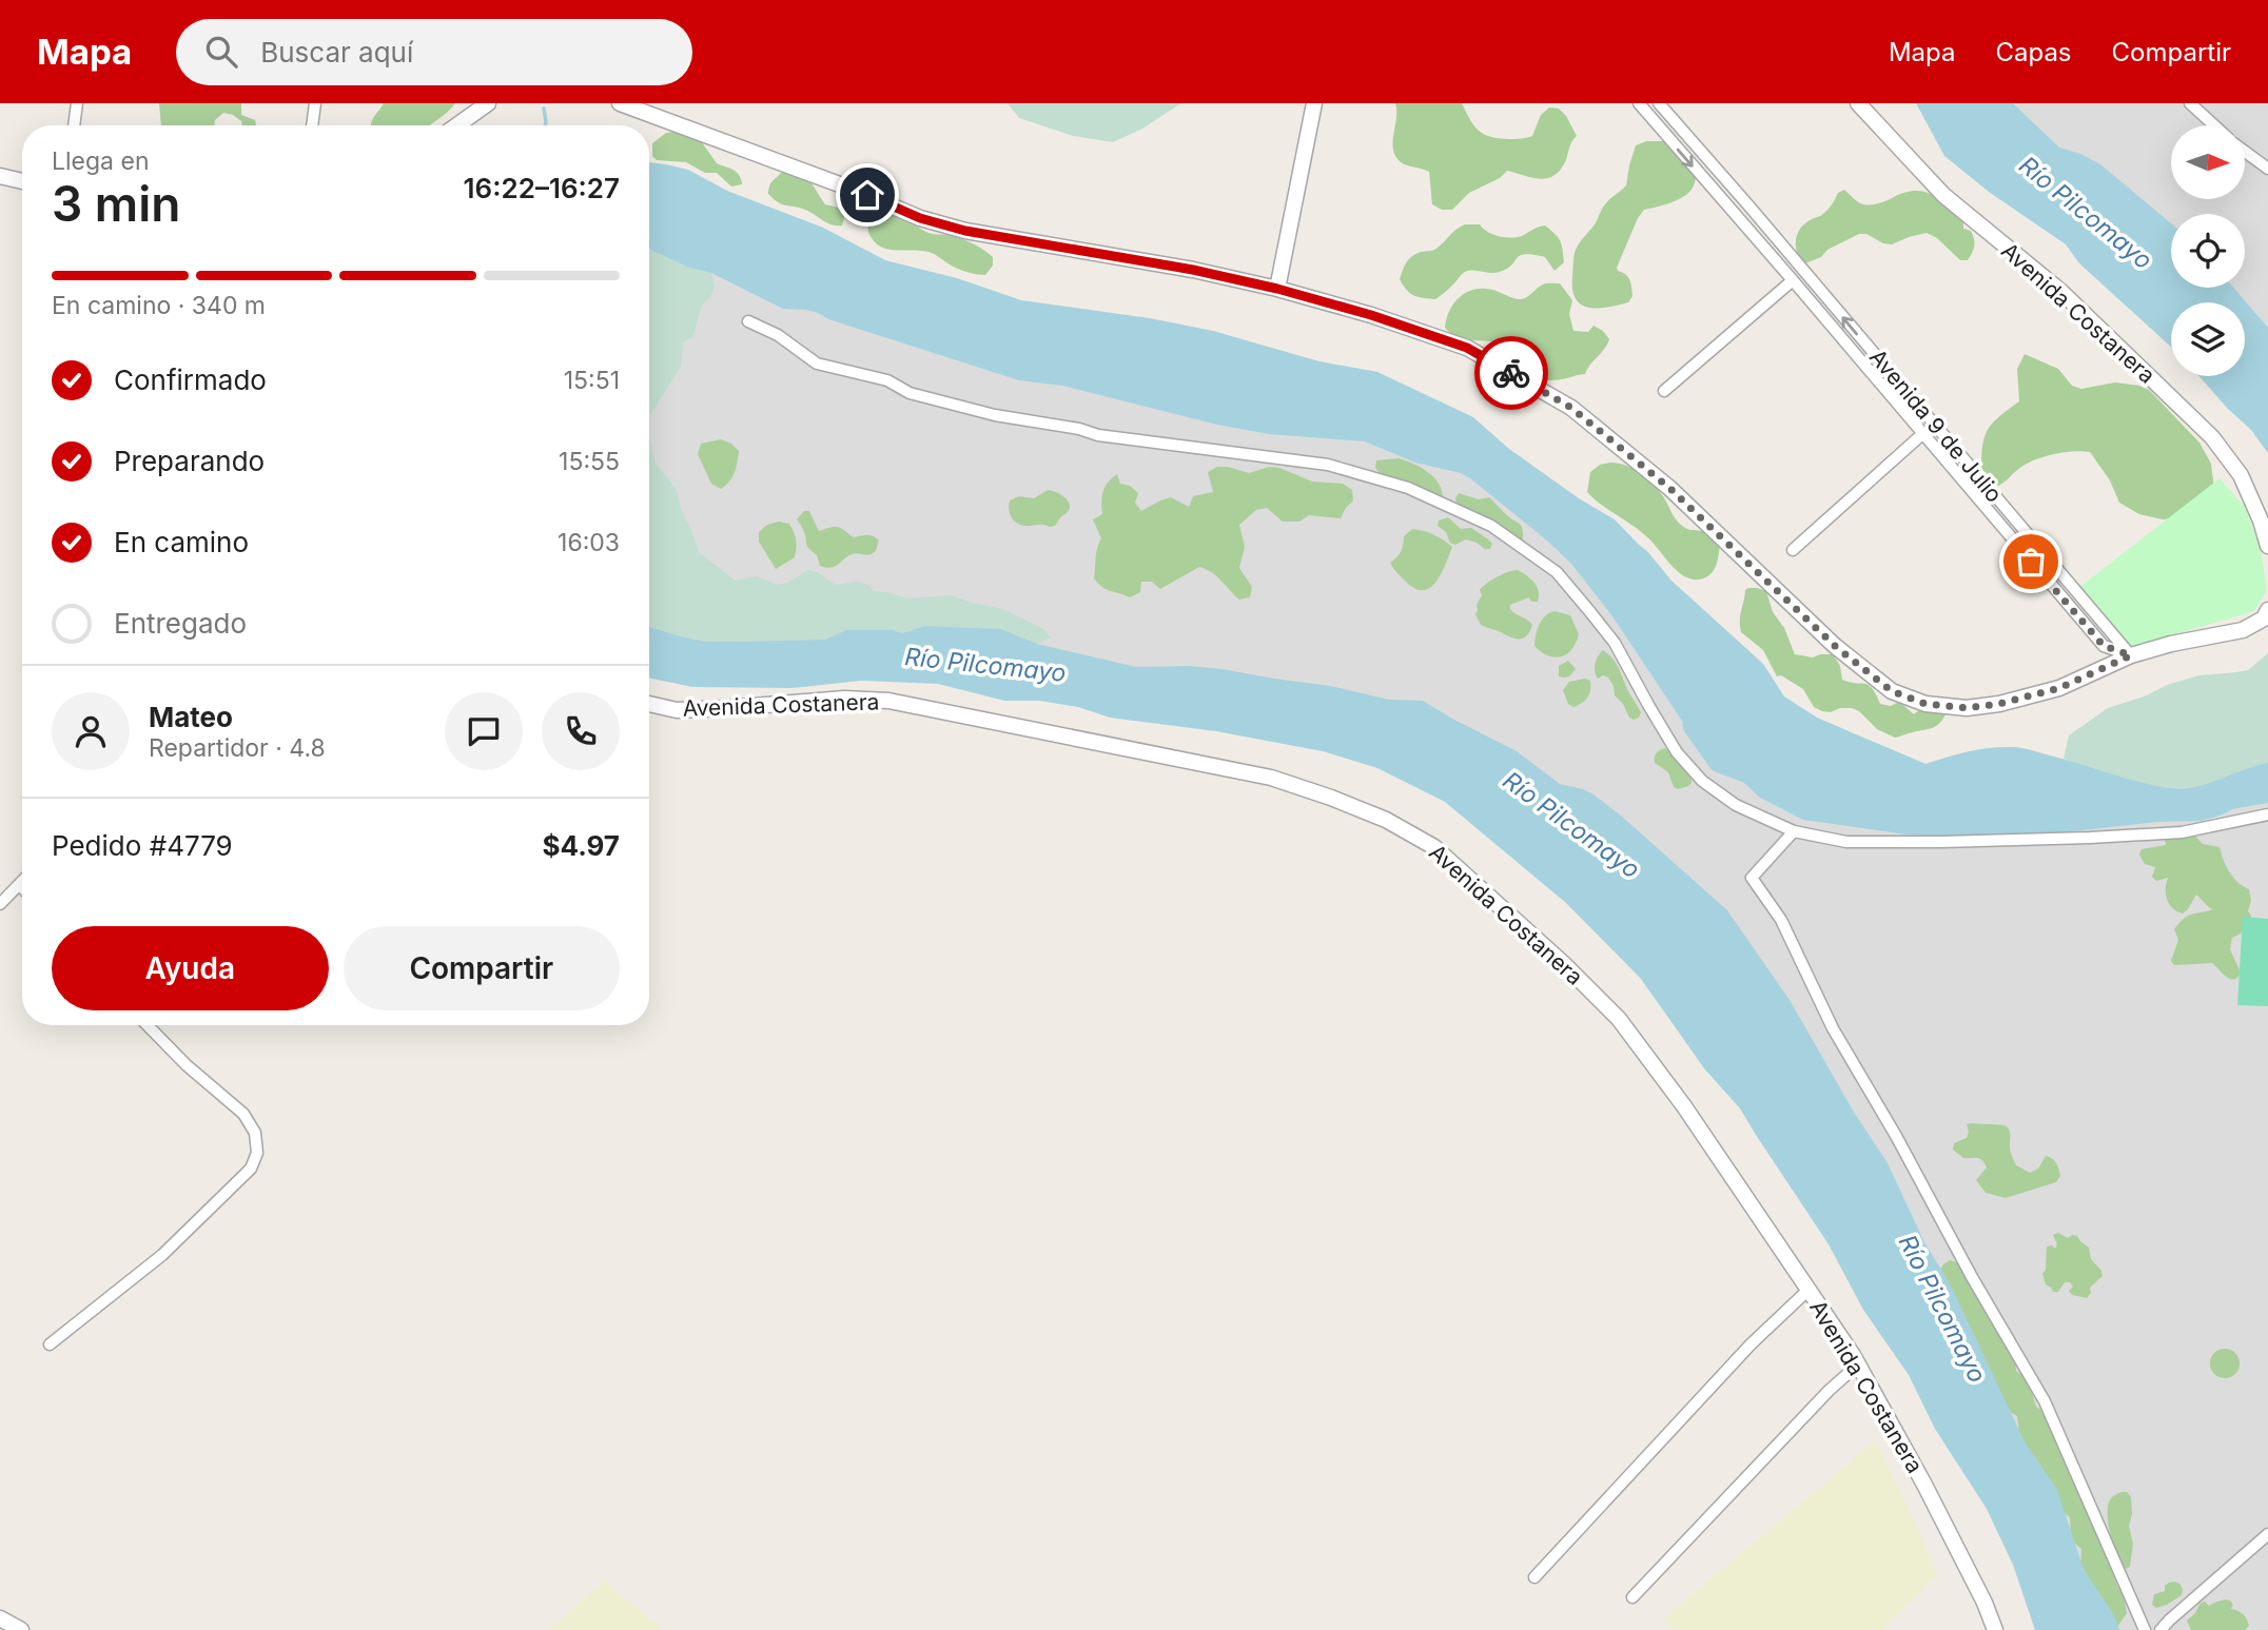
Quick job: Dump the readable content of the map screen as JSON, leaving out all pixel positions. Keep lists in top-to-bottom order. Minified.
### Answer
{"streets":{"street":["Avenida Costanera","Avenida 9 de Julio"]},"water":["Río Pilcomayo"],"north":"right","page":{"header":"Mapa","search":"Buscar aquí","nav":["Mapa","Capas","Compartir"],"heading":["3 min","Llega en","16:22–16:27"],"panel":["Mateo","Repartidor · 4.8","Pedido #4779","$4.97"],"bar":"En camino · 340 m","list":[["Confirmado","15:51"],["Preparando","15:55"],["En camino","16:03"],"Entregado"],"buttons":["Ayuda","Compartir"]}}
